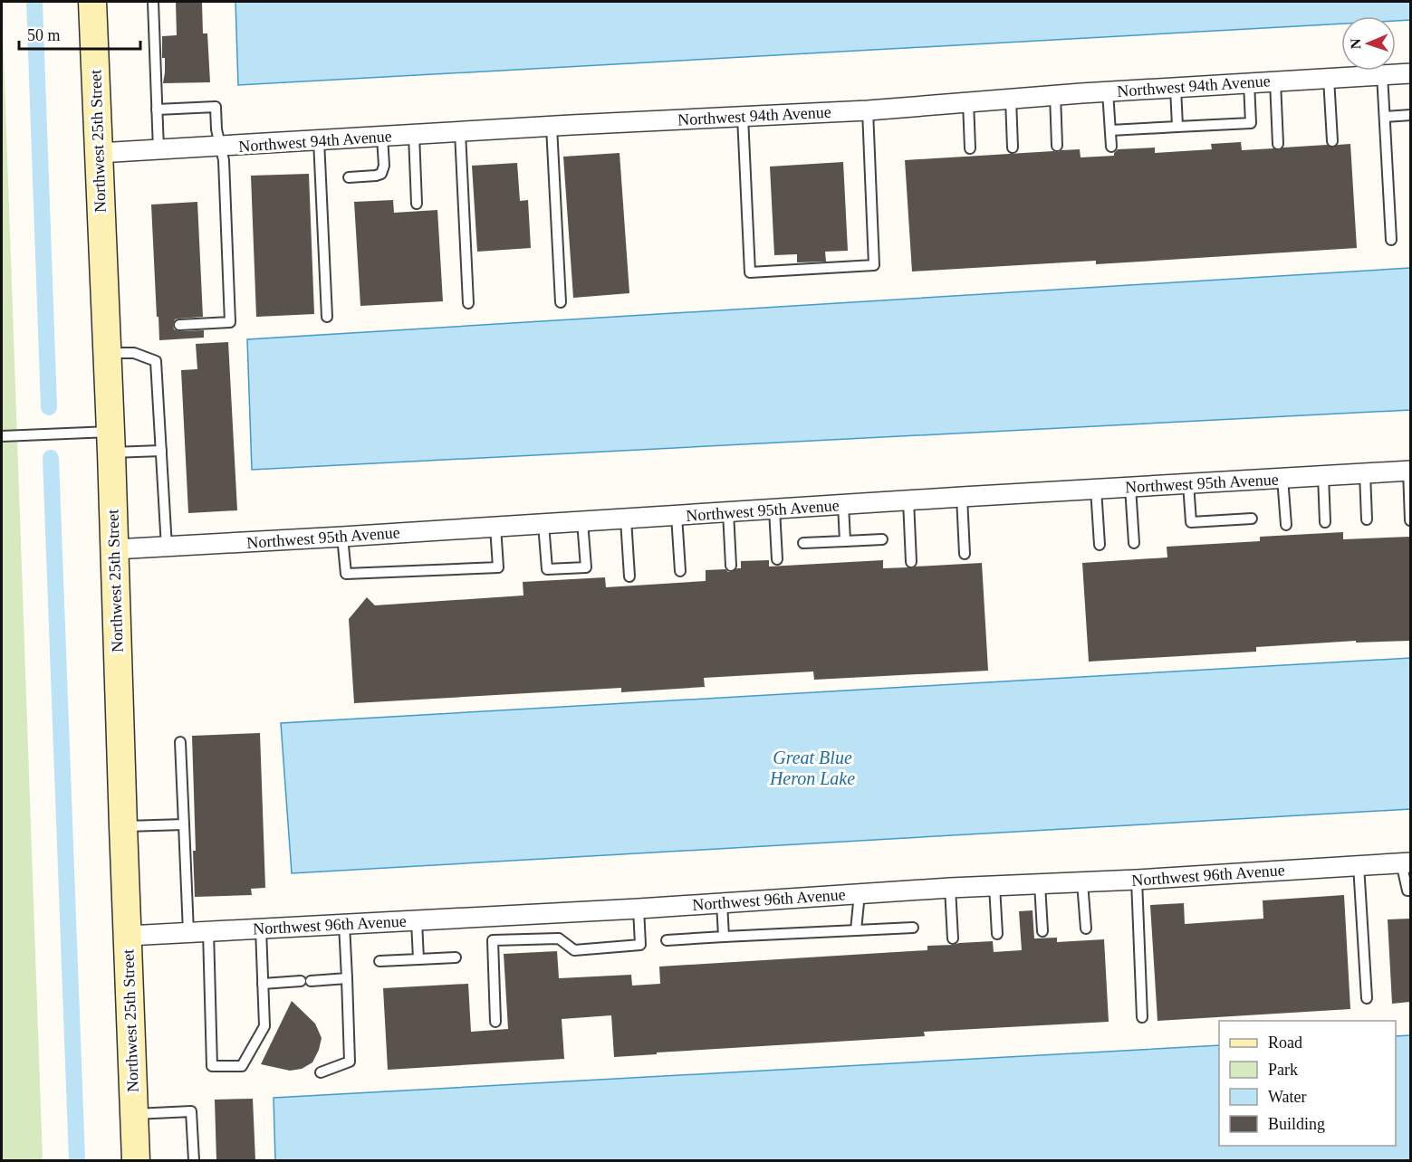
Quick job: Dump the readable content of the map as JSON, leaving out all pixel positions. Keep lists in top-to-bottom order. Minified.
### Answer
{"streets":{"main road":["Northwest 25th Street"],"street":["Northwest 94th Avenue","Northwest 95th Avenue","Northwest 96th Avenue"]},"crossings":[["Northwest 94th Avenue","Northwest 25th Street"],["Northwest 25th Street","Northwest 95th Avenue"],["Northwest 25th Street","Northwest 96th Avenue"]],"water":["Great Blue Heron Lake"],"legend":["Road","Park","Water","Building"],"scale_bar":"50 m","north":"left"}
